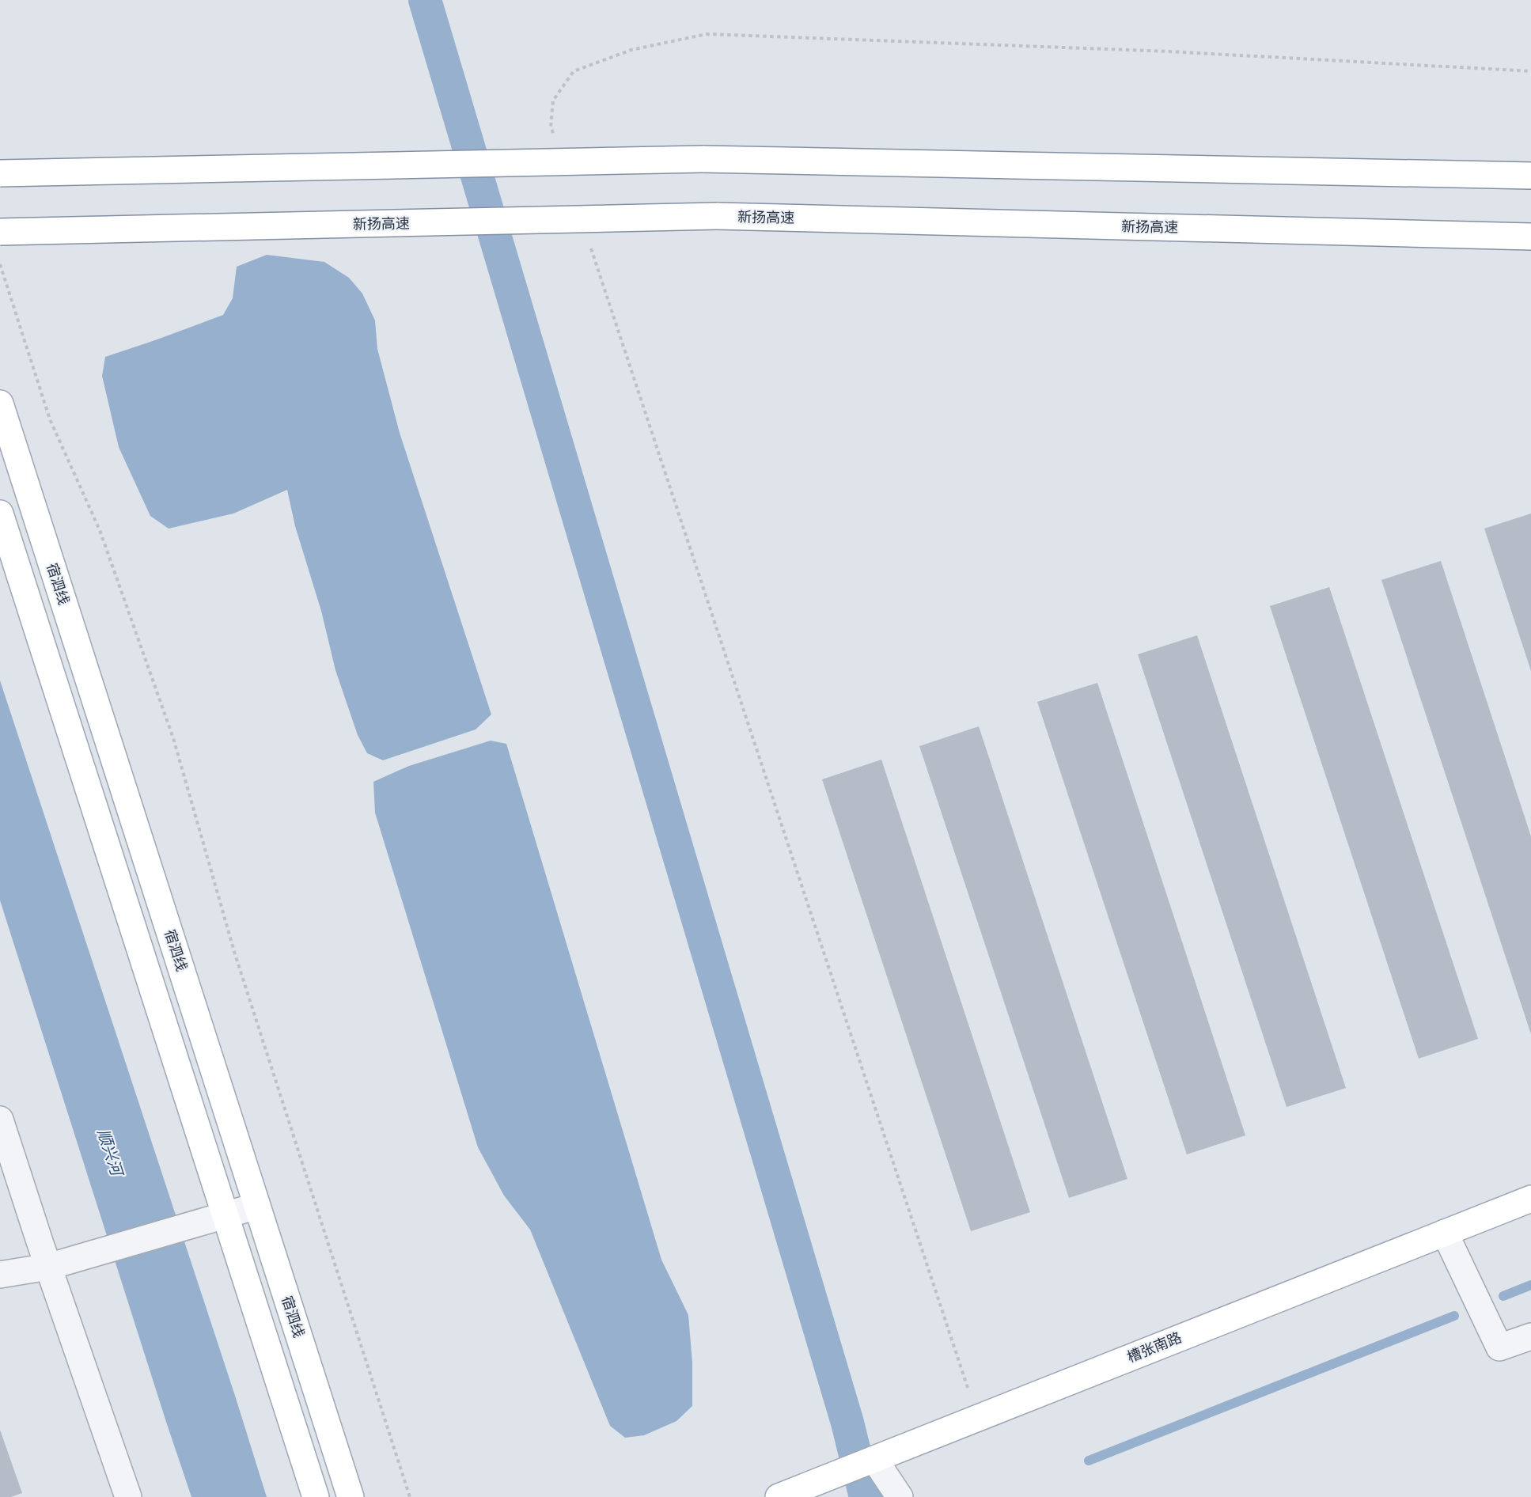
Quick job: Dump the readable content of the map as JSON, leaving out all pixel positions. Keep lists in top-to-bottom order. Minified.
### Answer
{"streets":{"main road":["新扬高速","宿泗线","槽张南路"]},"water":["顺兴河"]}
